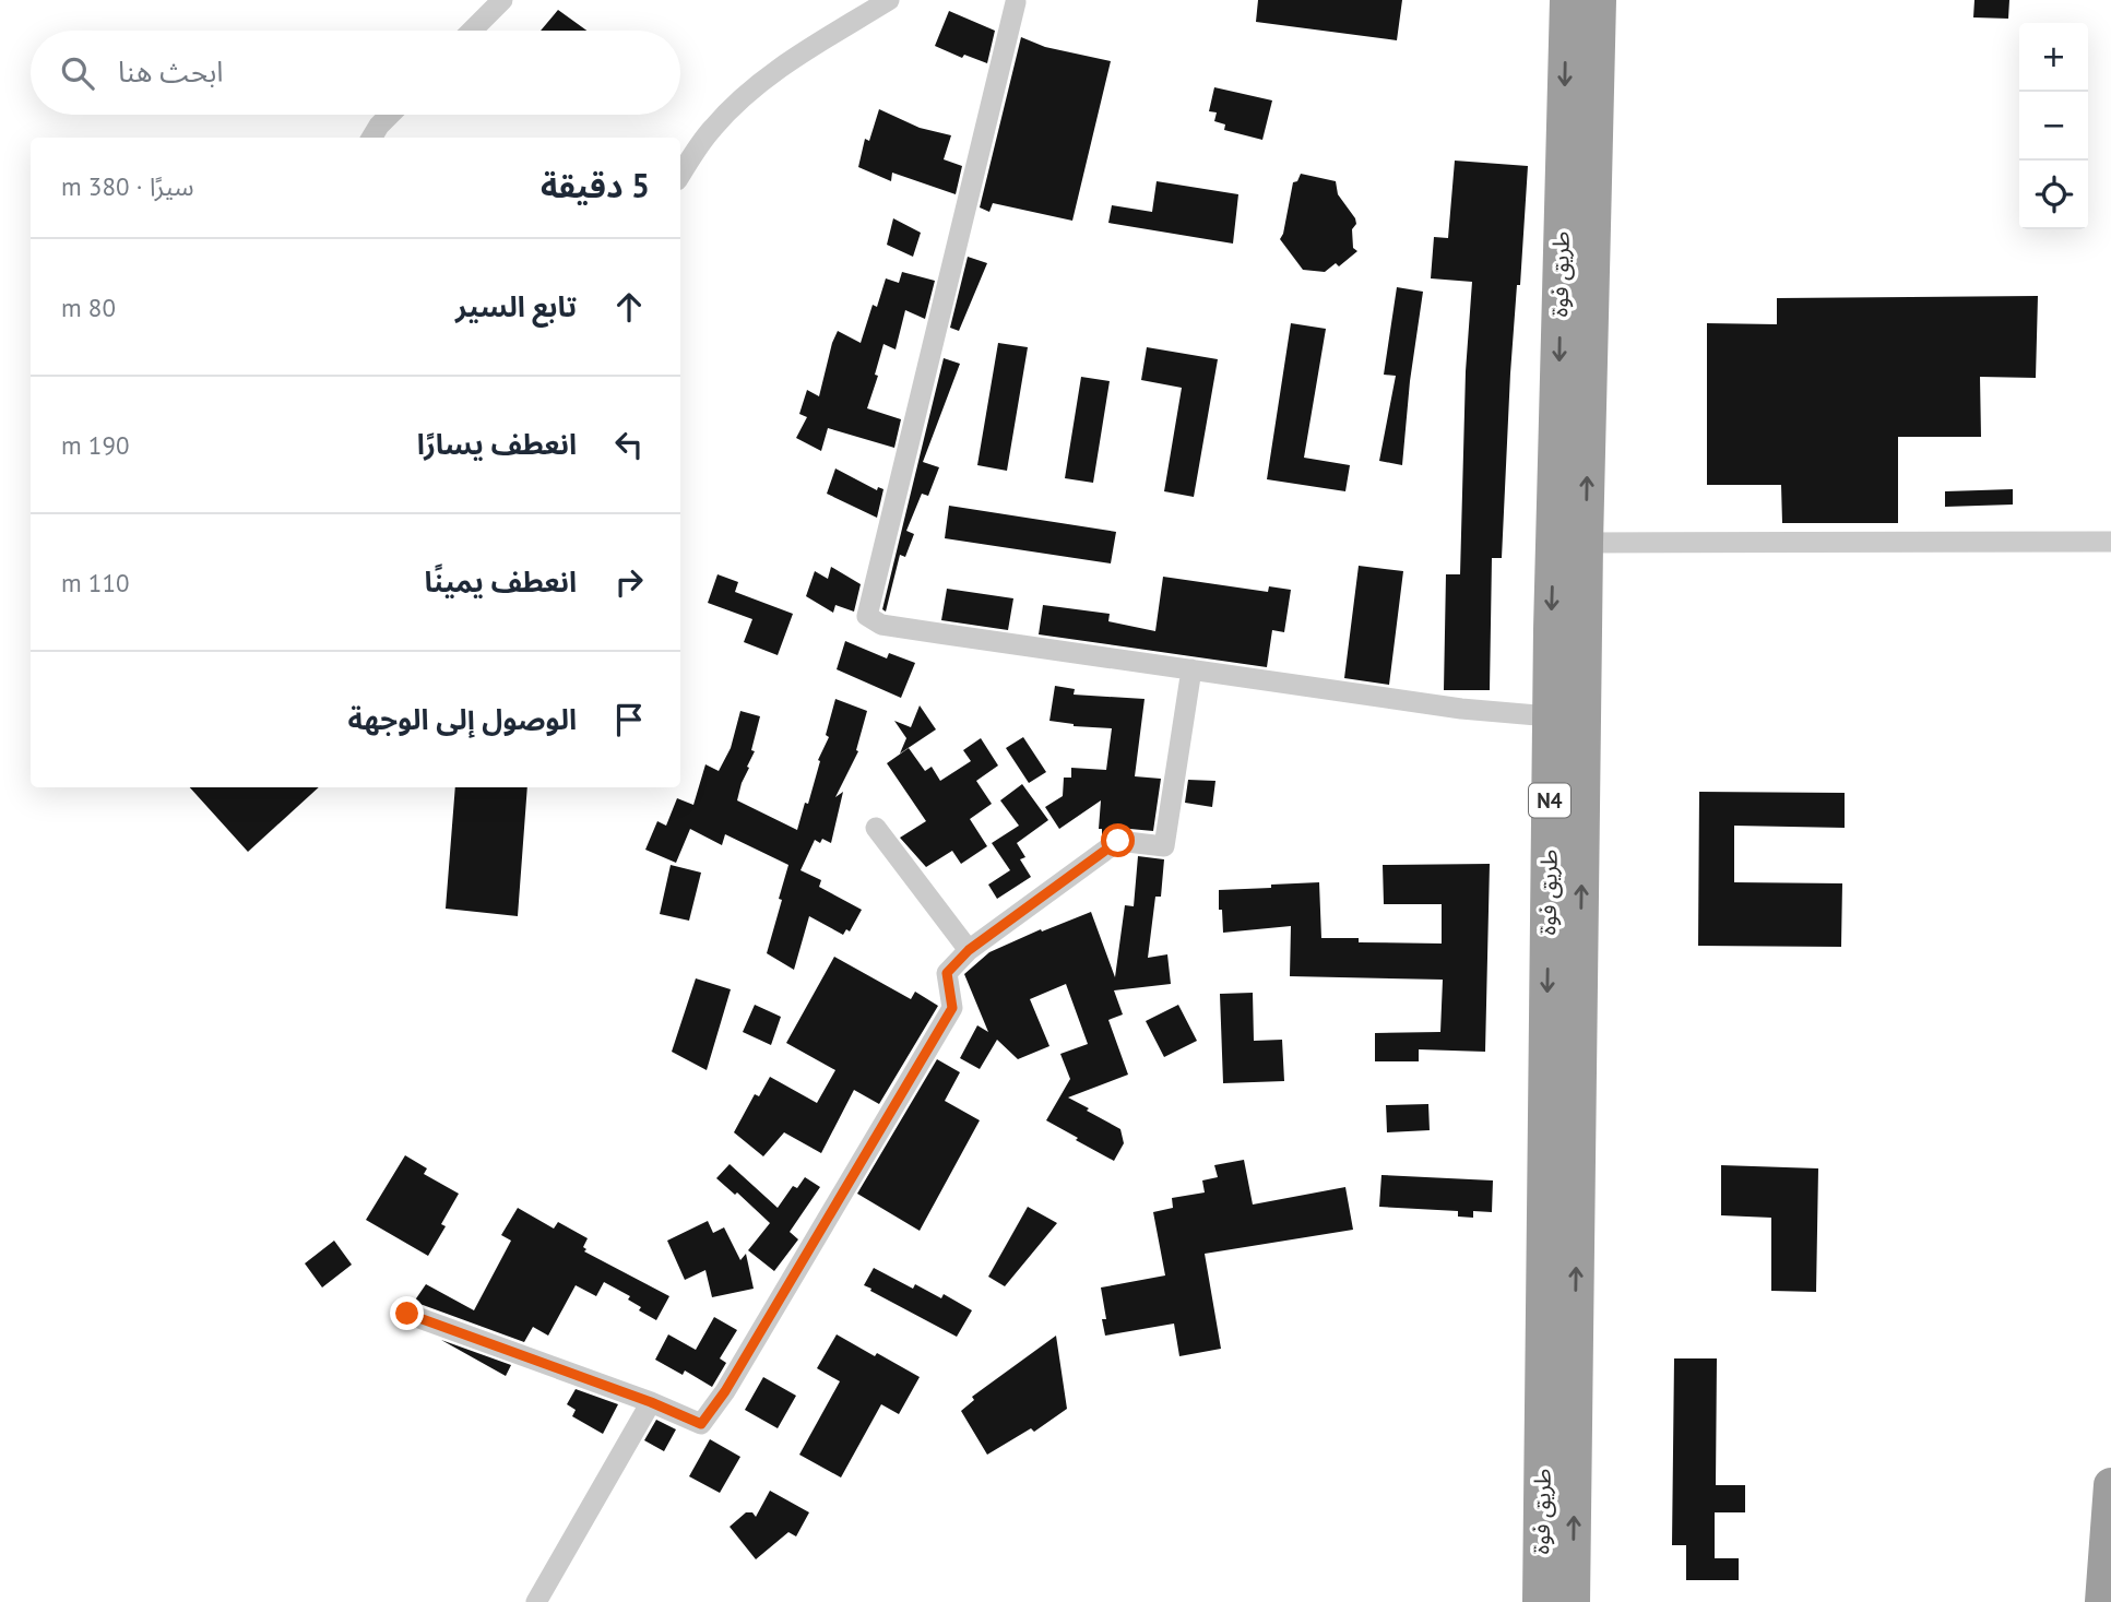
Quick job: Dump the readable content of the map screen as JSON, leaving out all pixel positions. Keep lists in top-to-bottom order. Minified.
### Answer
{"streets":{"highway":["طريق فوة","N4"]},"page":{"map_buttons":["+","−"],"search":"ابحث هنا","heading":["5 دقيقة","سيرًا · 380 m"],"list":[["تابع السير","80 m"],["انعطف يسارًا","190 m"],["انعطف يمينًا","110 m"],"الوصول إلى الوجهة"]}}
